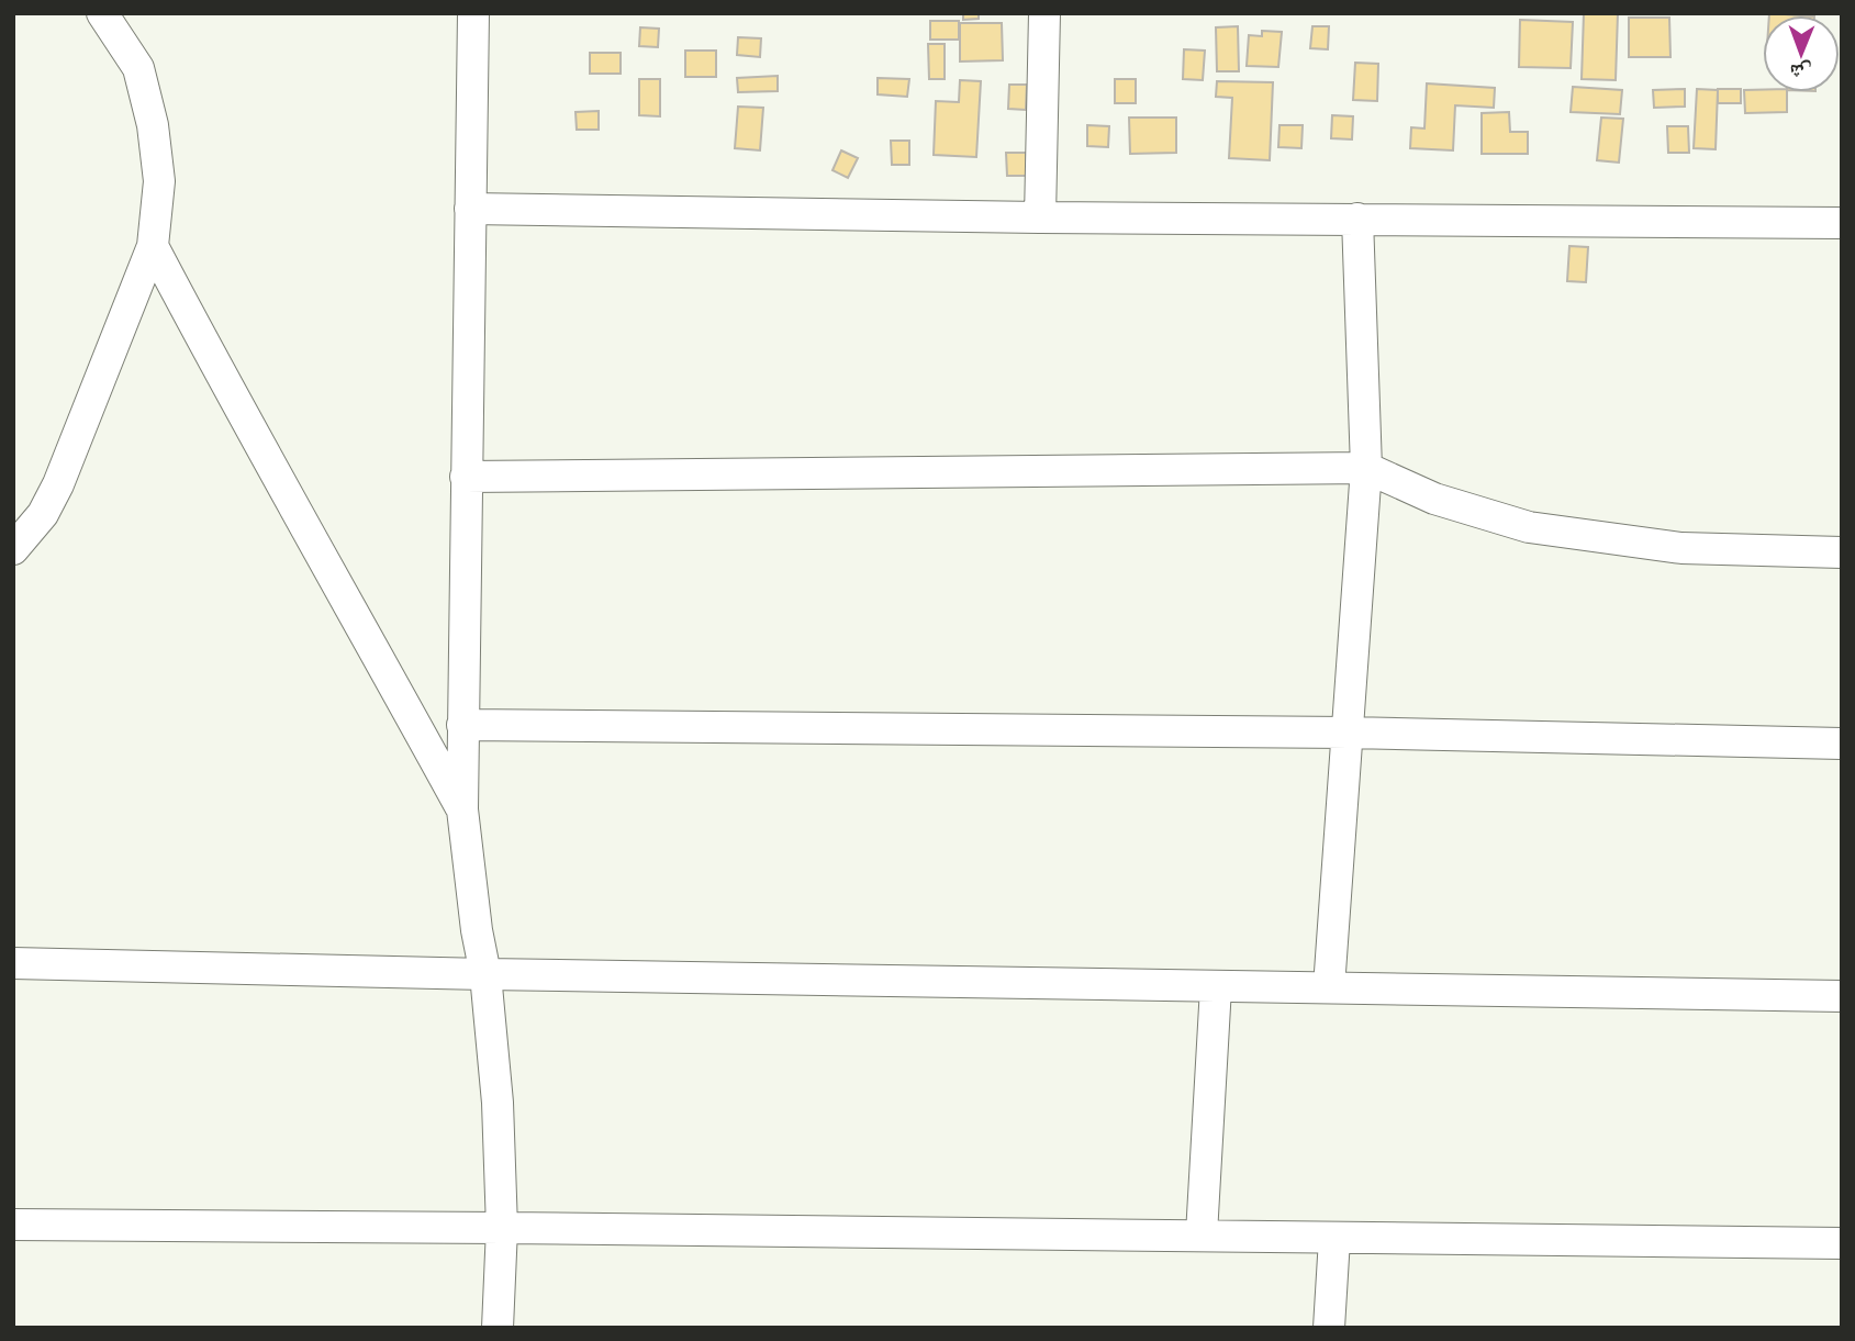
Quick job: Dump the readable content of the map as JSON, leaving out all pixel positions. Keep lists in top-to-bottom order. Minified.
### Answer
{"north":"bottom"}
